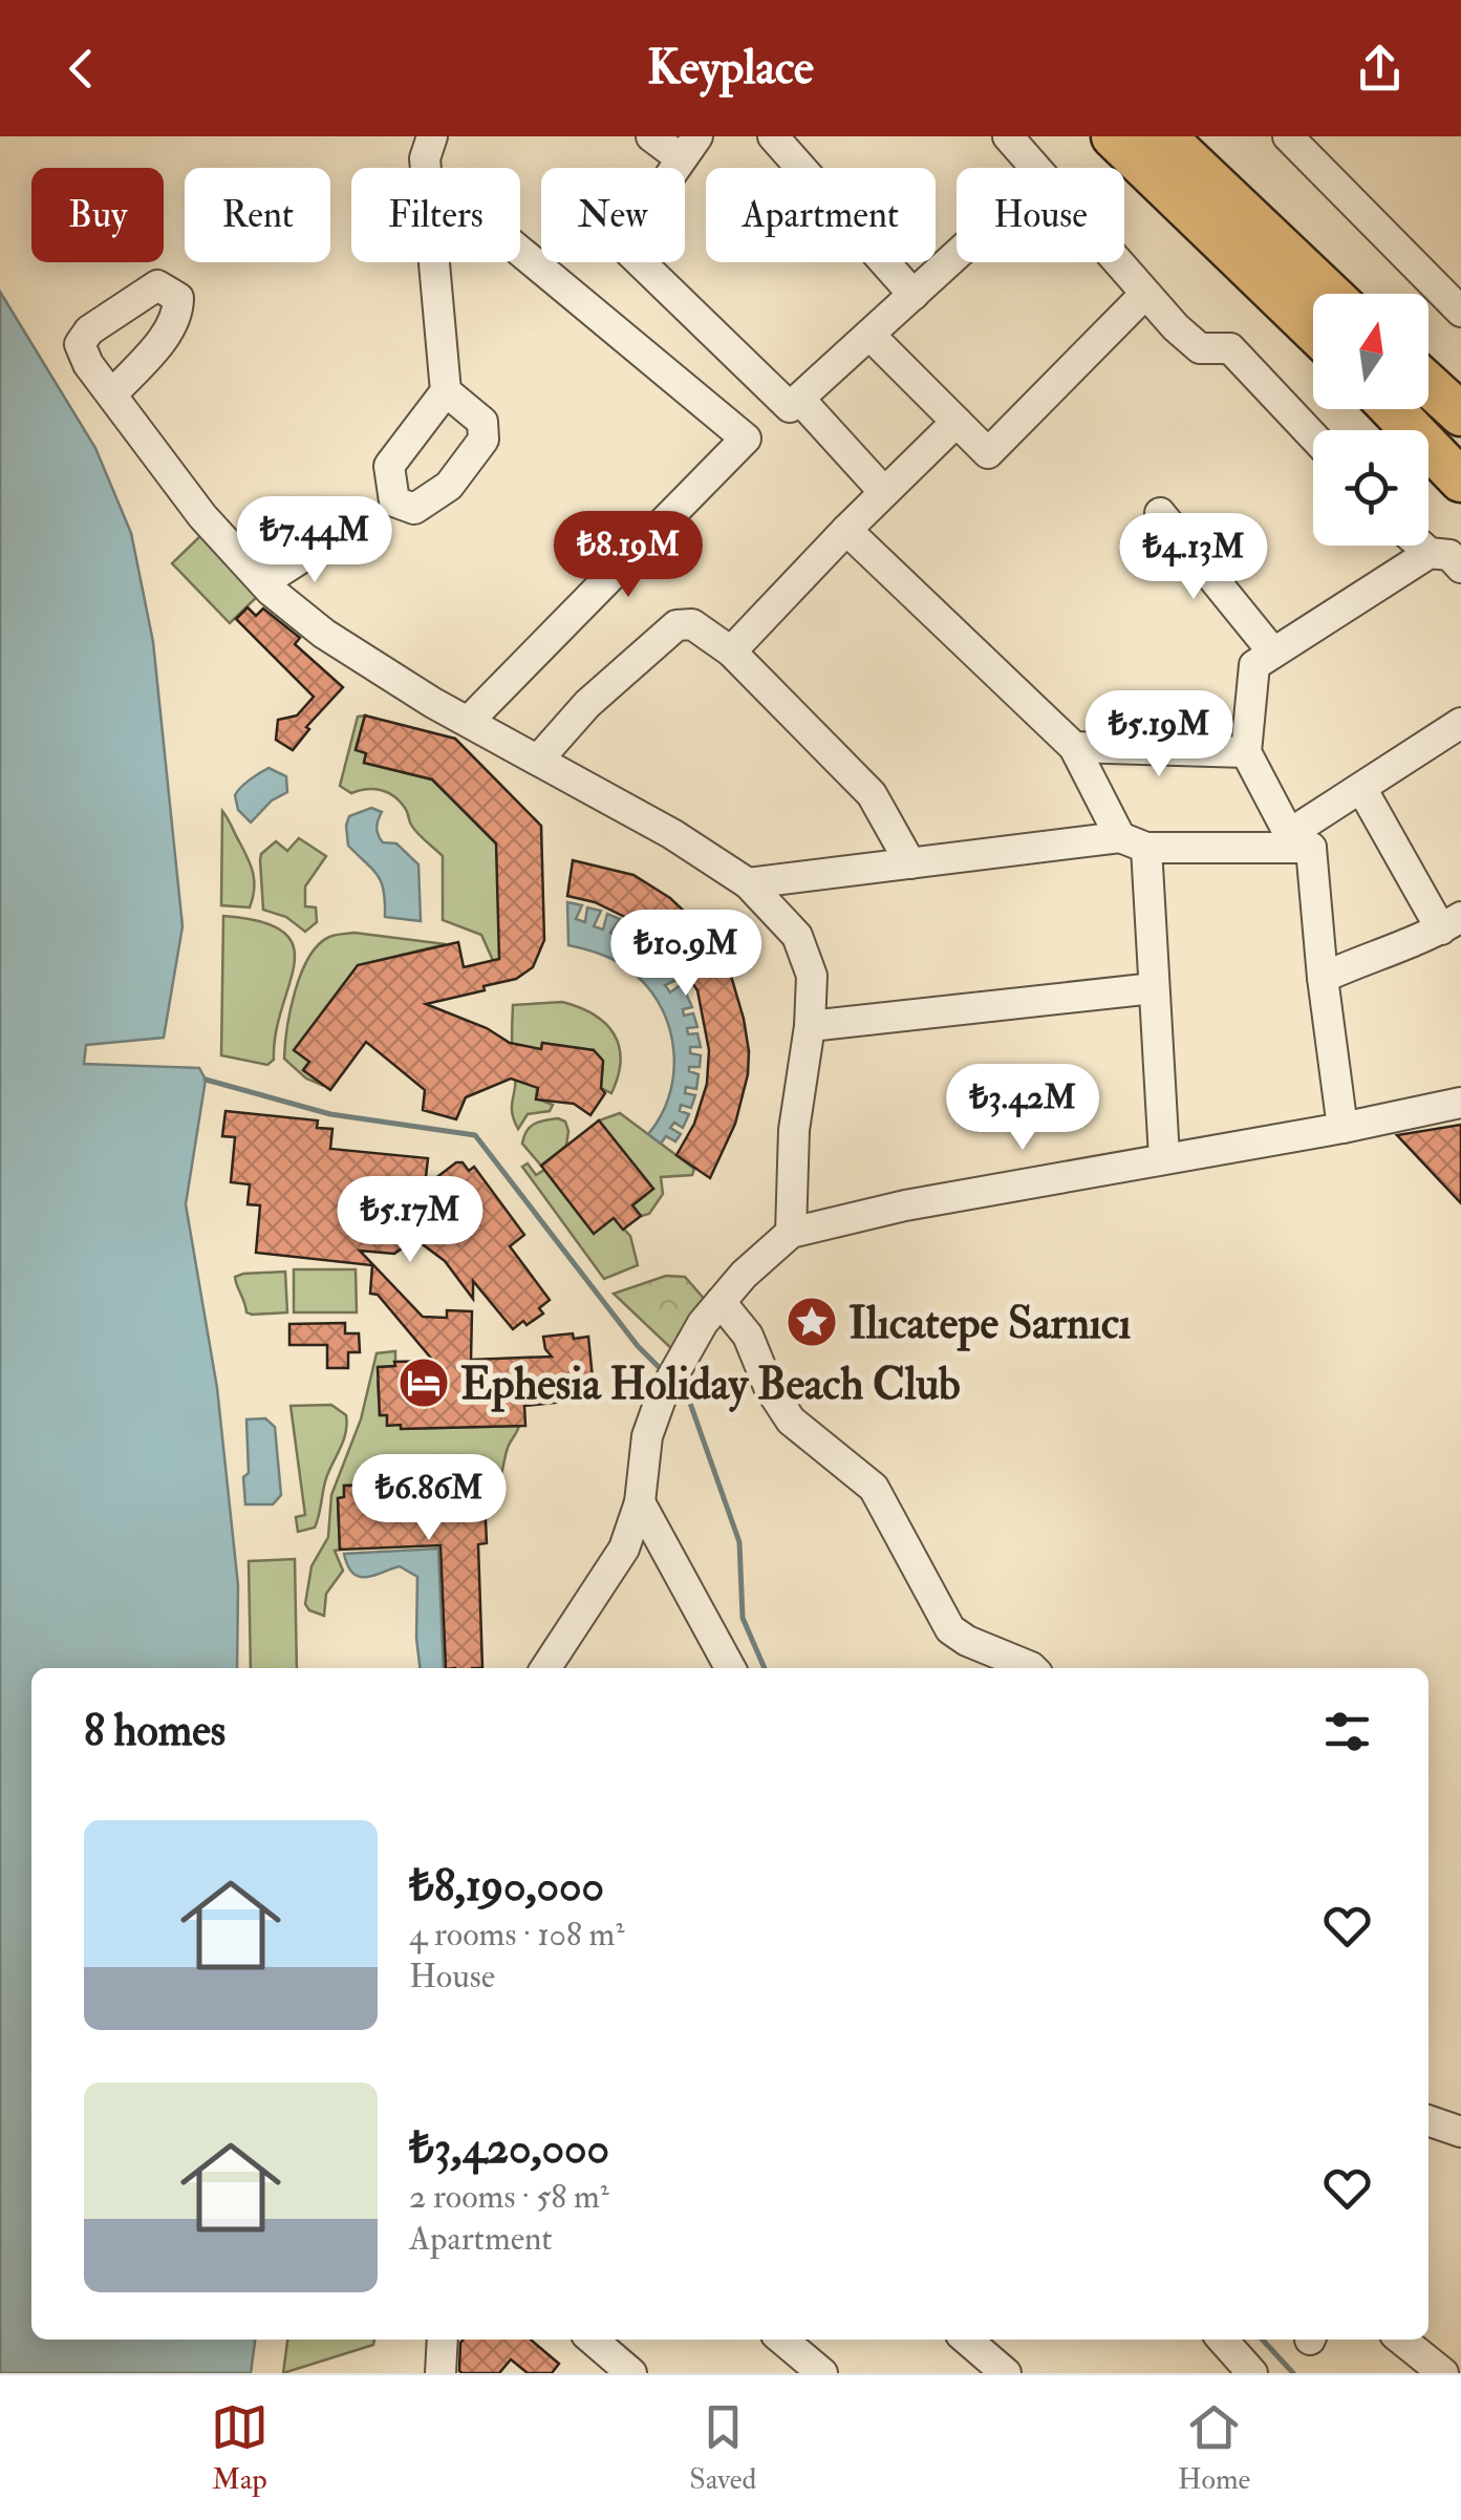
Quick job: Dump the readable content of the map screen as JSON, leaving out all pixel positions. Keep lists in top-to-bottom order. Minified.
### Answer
{"places":{"place":["Ilıcatepe Sarnıcı"],"hotel":["Ephesia Holiday Beach Club"]},"north":"top","page":{"header":"Keyplace","chip":["Buy","Rent","Filters","New","Apartment","House"],"price":["₺7.44M","₺8.19M","₺4.13M","₺5.19M","₺10.9M","₺3.42M","₺5.17M","₺6.86M"],"heading":"8 homes","list":[{"name":"₺8,190,000","note":"4 rooms · 108 m² · House"},{"name":"₺3,420,000","note":"2 rooms · 58 m² · Apartment"}],"tabs":["Map","Saved","Home"]}}
